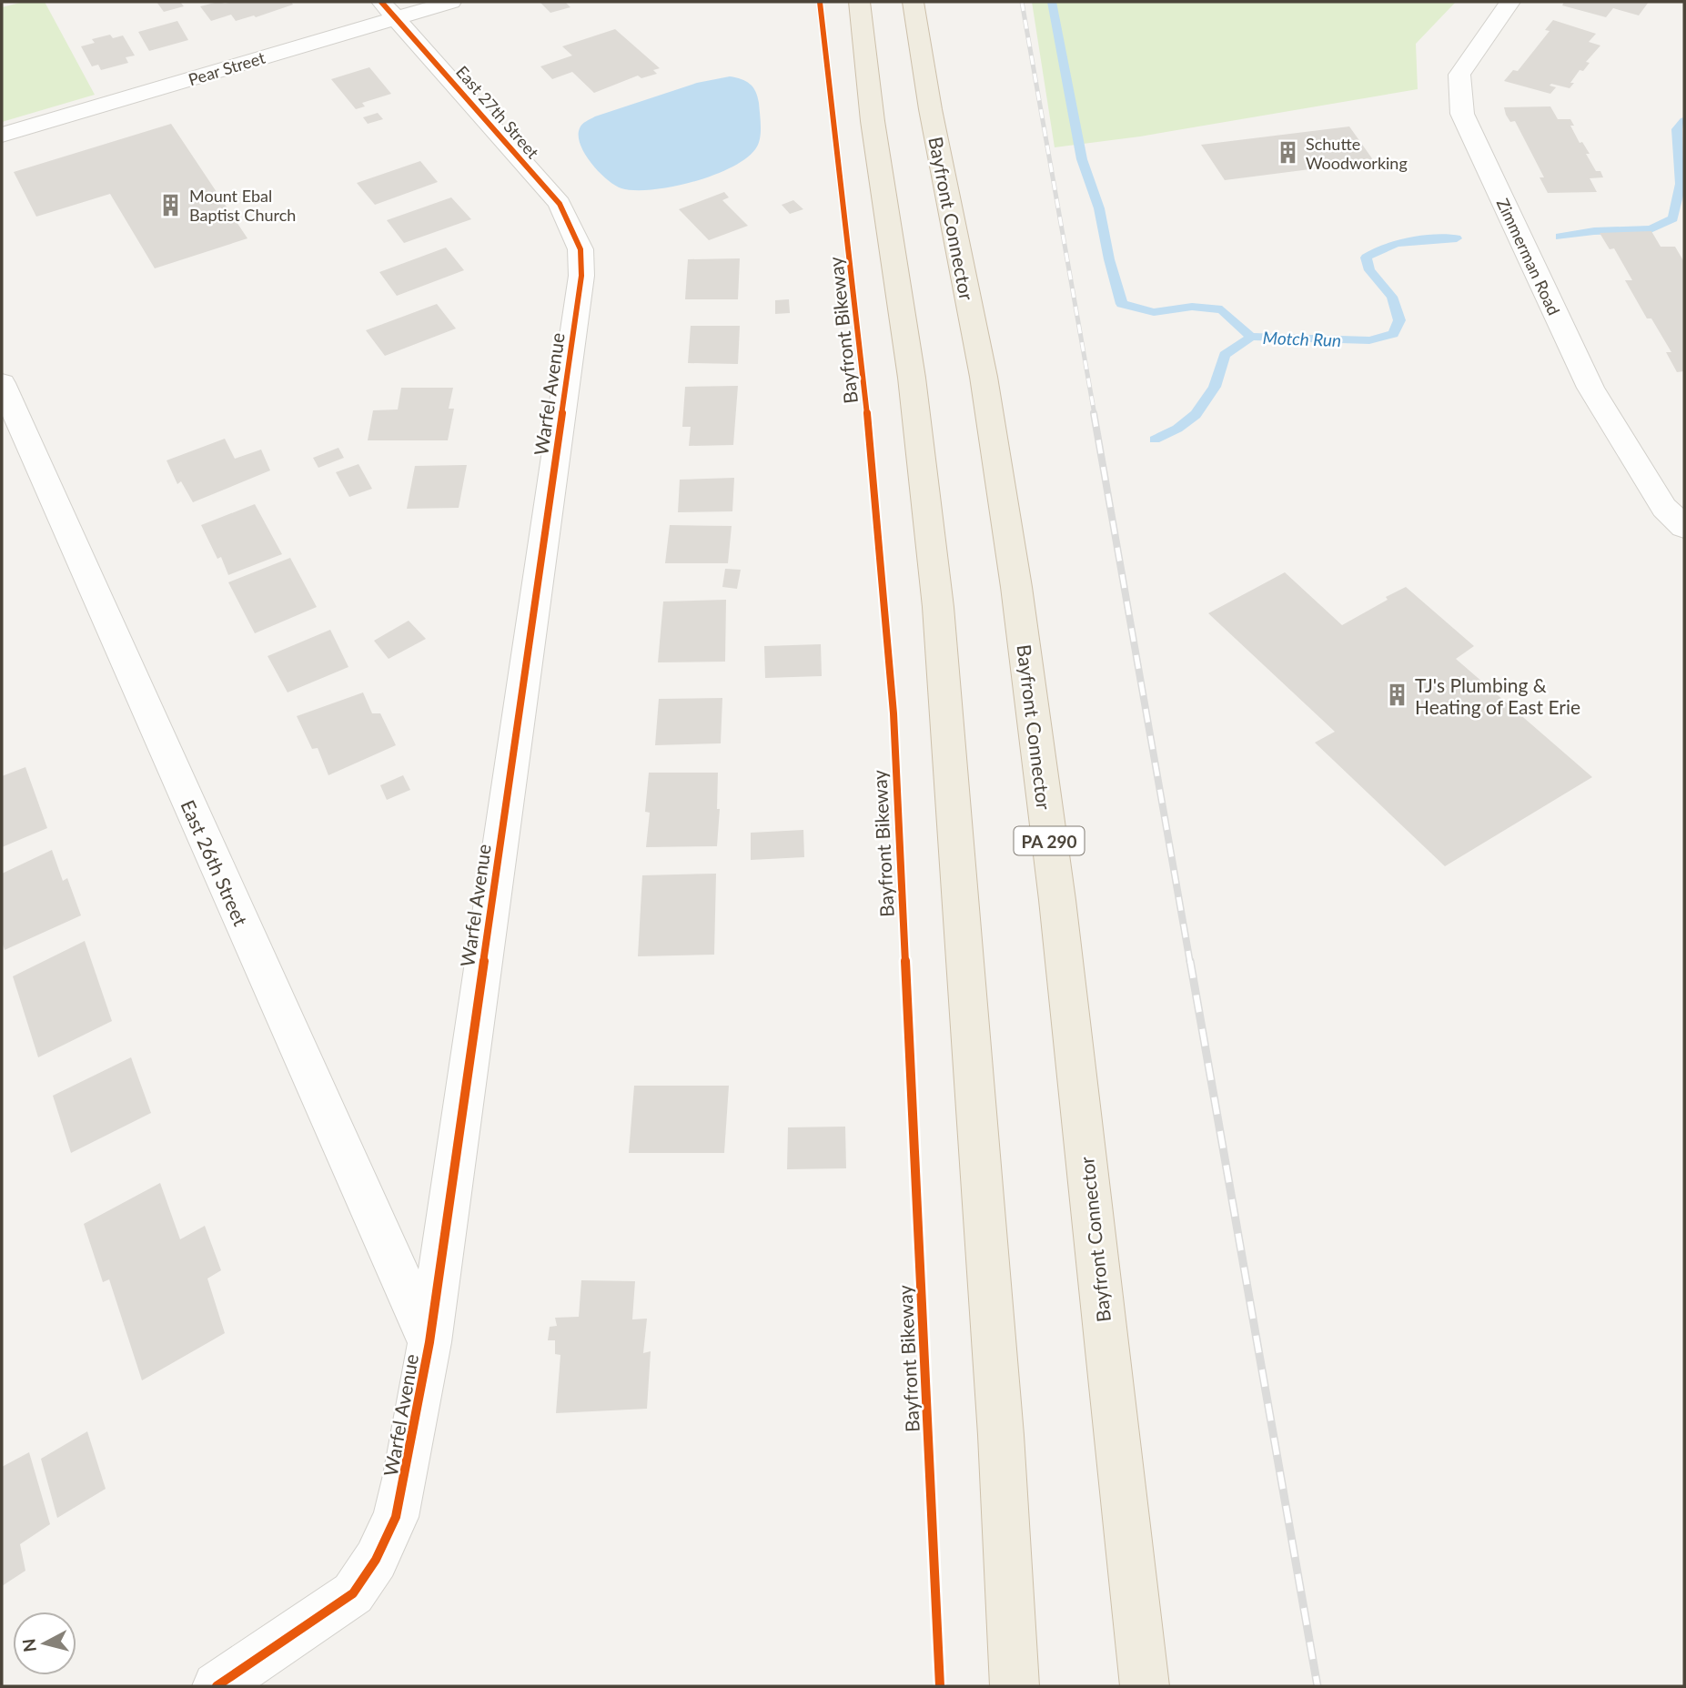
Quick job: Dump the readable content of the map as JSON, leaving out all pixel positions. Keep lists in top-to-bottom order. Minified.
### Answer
{"streets":{"highway":["Bayfront Connector","PA 290"],"street":["Pear Street","East 27th Street","Zimmerman Road","Warfel Avenue","East 26th Street"],"cycle path":["Bayfront Bikeway"]},"crossings":[["Pear Street","East 27th Street"],["East 27th Street","Warfel Avenue"],["Warfel Avenue","East 26th Street"]],"water":["Motch Run"],"places":{"building":["Schutte Woodworking","Mount Ebal Baptist Church","TJ's Plumbing & Heating of East Erie"]},"north":"left"}
